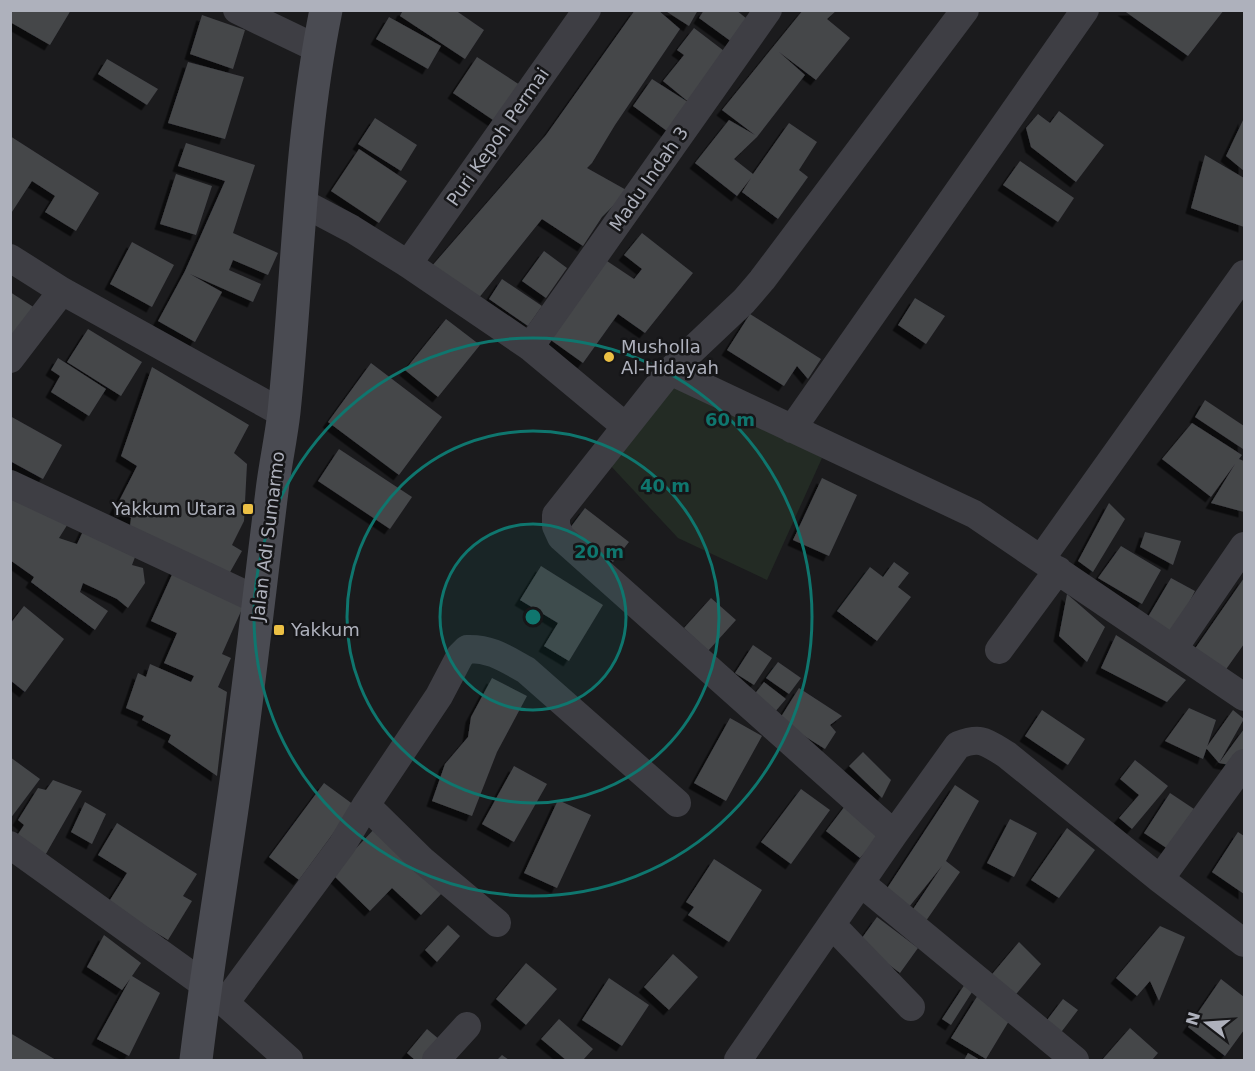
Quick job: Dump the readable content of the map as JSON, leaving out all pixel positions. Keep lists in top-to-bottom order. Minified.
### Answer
{"streets":{"main road":["Jalan Adi Sumarmo"],"street":["Puri Kepoh Permai","Madu Indah 3"]},"places":{"other":["Musholla Al-Hidayah"],"transit":["Yakkum Utara","Yakkum"]},"north":"left","rings":["60 m","40 m","20 m"]}
